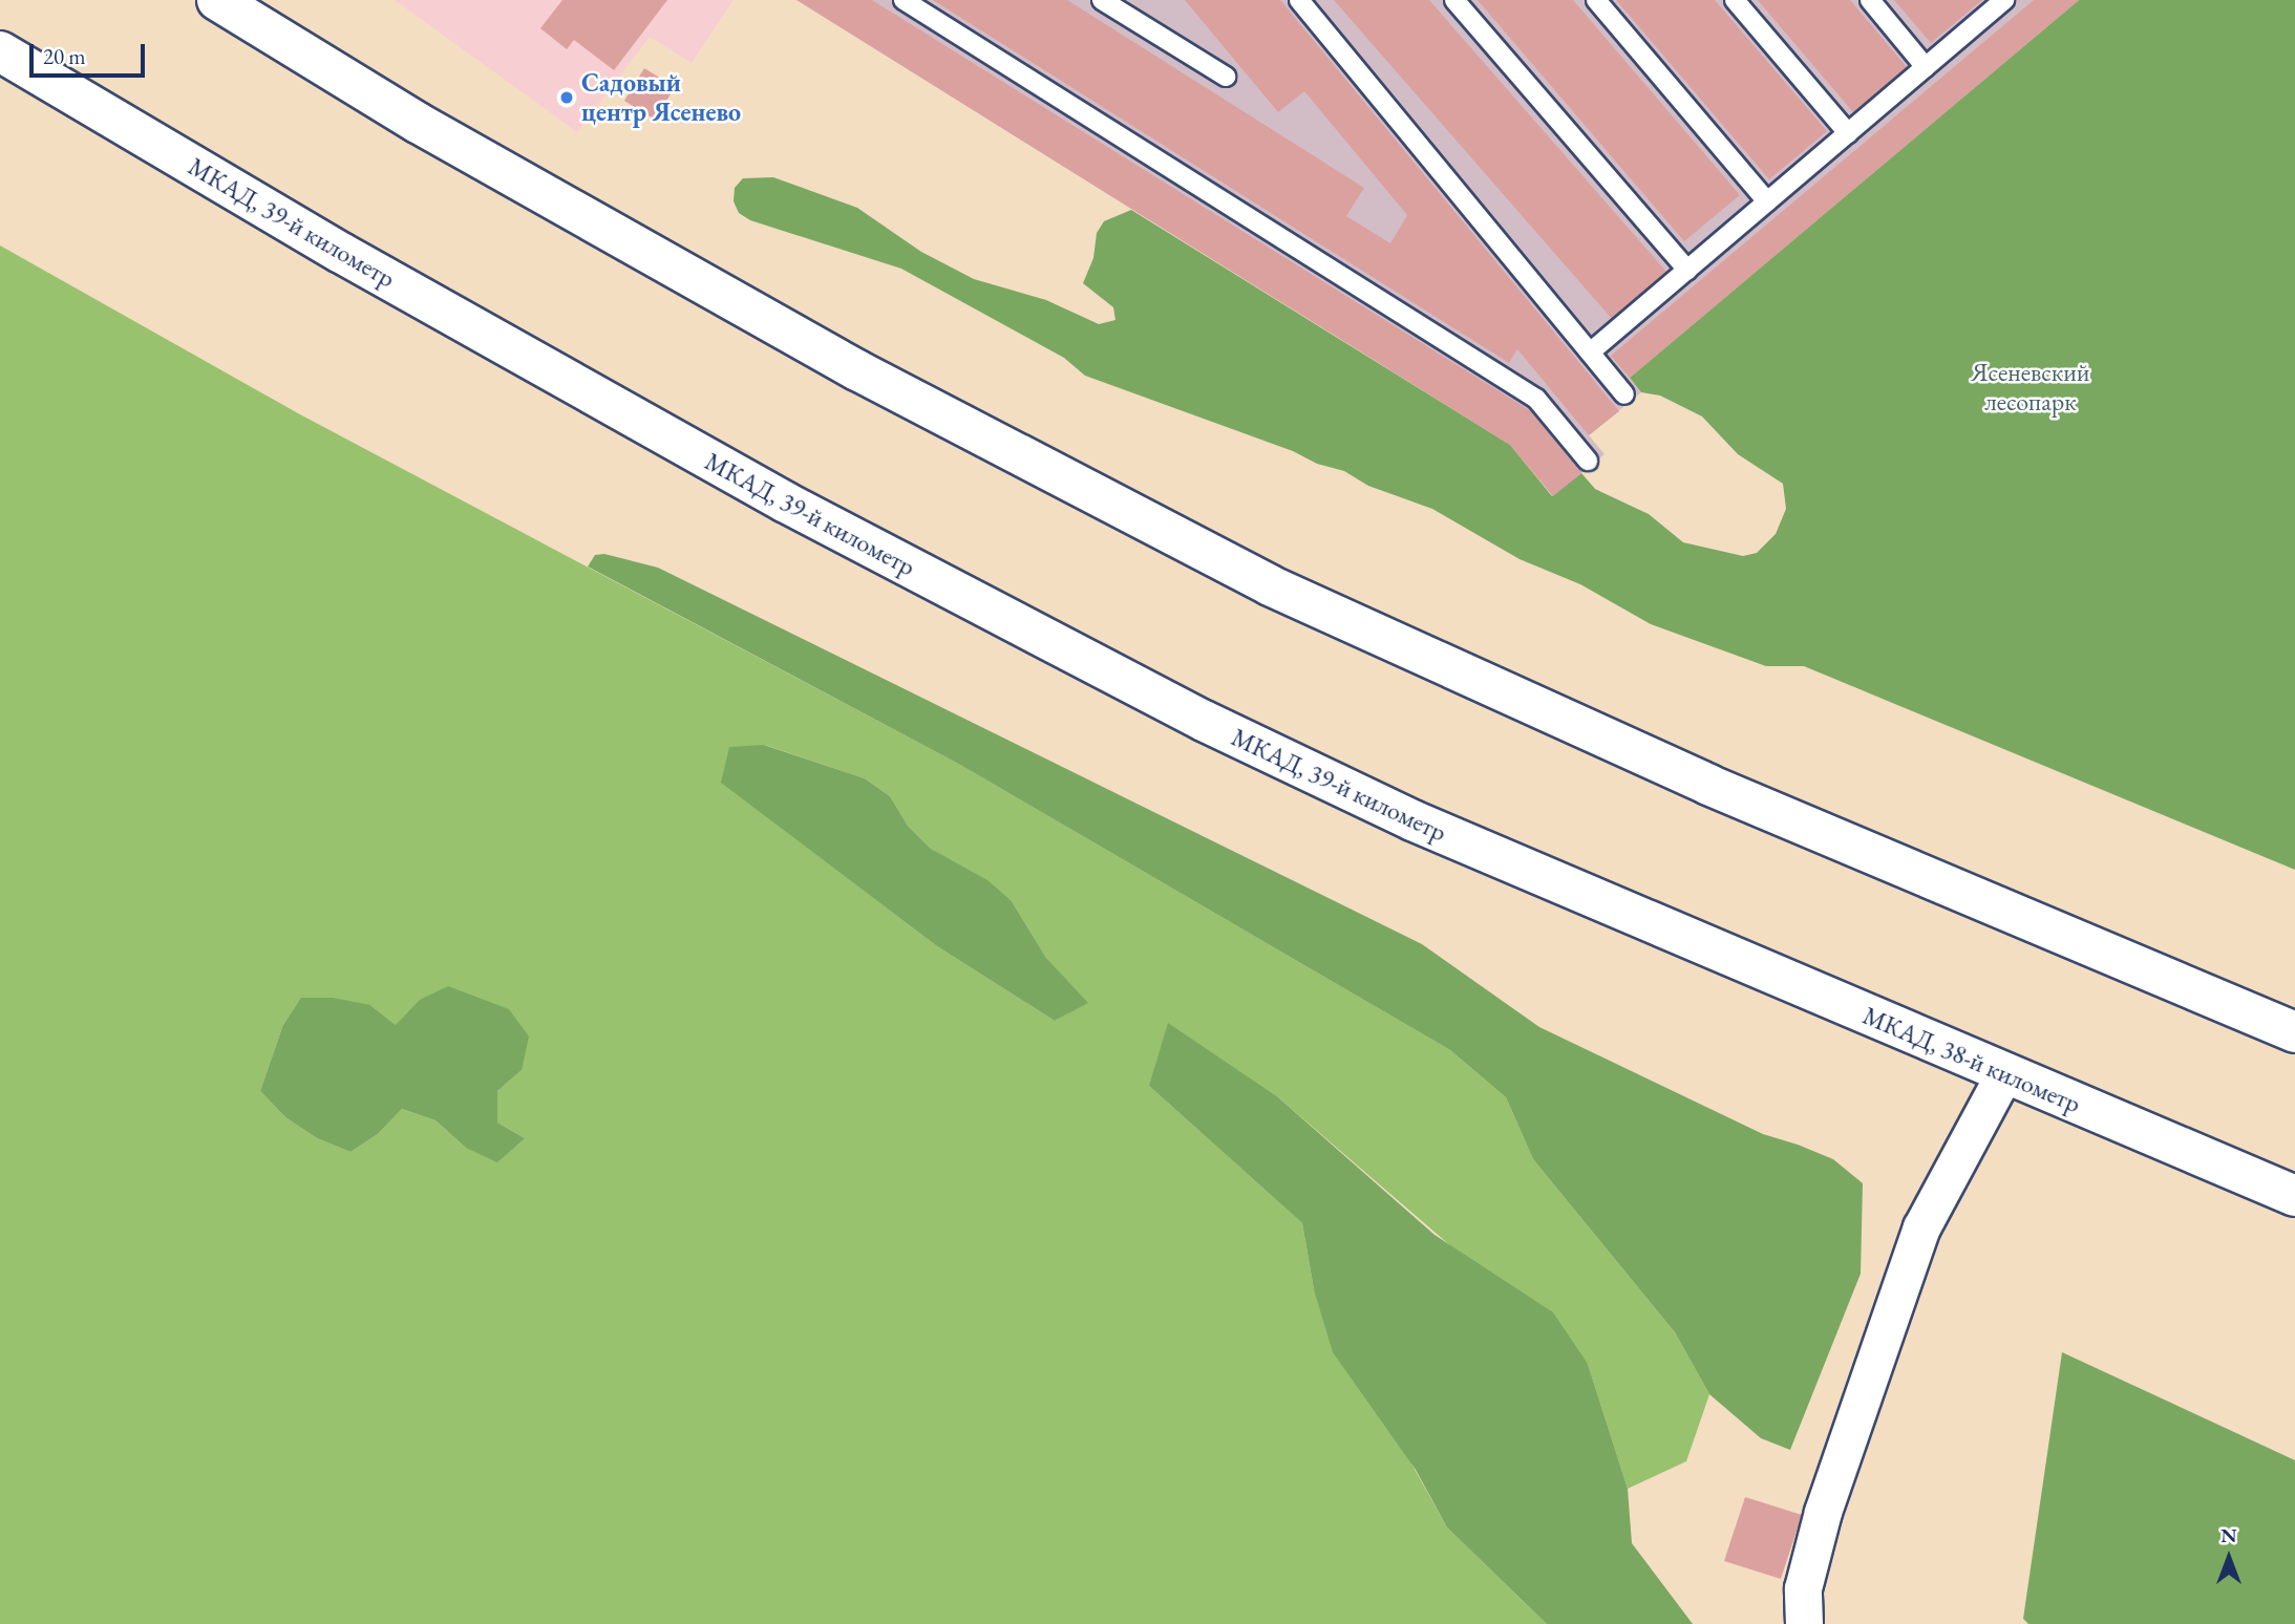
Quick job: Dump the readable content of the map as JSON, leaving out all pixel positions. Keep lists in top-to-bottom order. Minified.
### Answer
{"streets":{"highway":["МКАД, 39-й километр","МКАД, 38-й километр"]},"crossings":[["МКАД, 39-й километр","МКАД, 38-й километр"]],"parks":["Ясеневский лесопарк"],"places":["Садовый центр Ясенево"],"scale_bar":"20 m","north":"top"}
